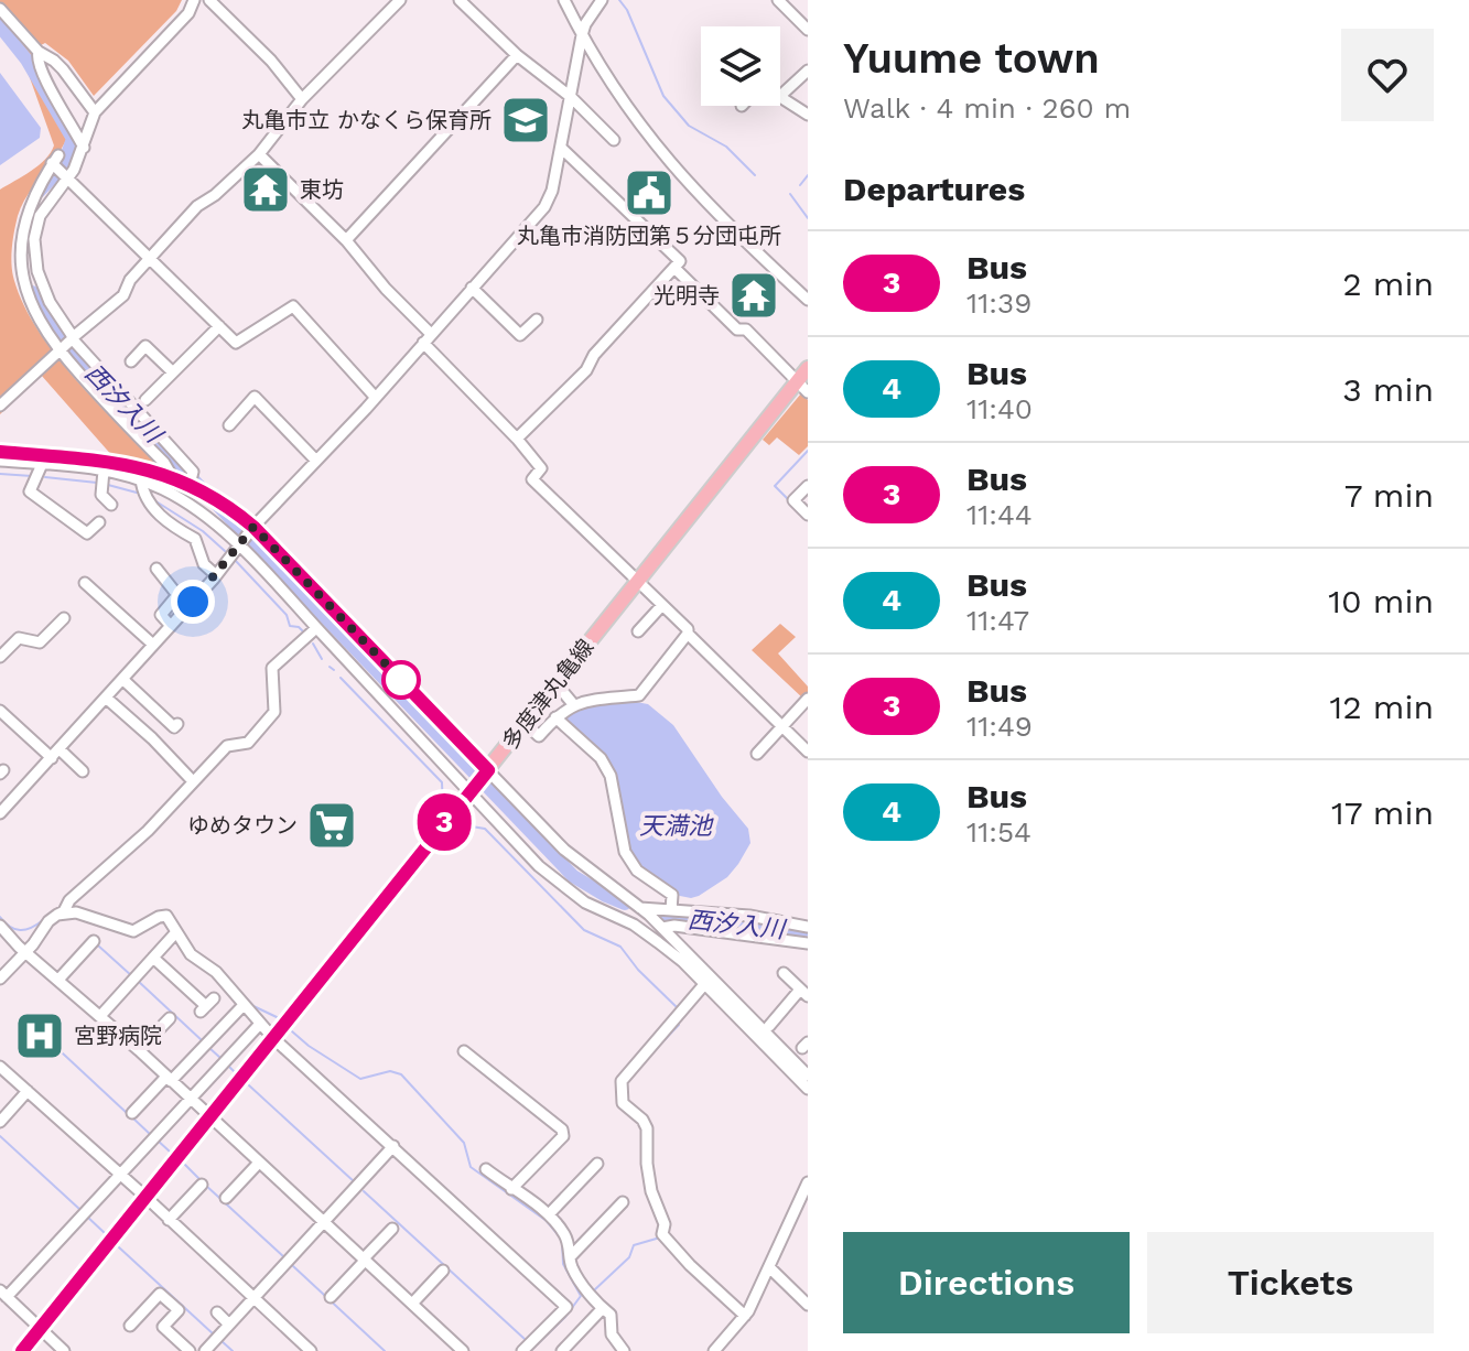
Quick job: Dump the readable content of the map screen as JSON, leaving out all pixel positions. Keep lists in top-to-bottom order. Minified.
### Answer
{"streets":{"main road":["多度津丸亀線"]},"water":["西汐入川","天満池"],"places":{"school or university":["丸亀市立 かなくら保育所"],"temple":["東坊","光明寺"],"public building":["丸亀市消防団第５分団屯所"],"supermarket":["ゆめタウン"],"hospital":["宮野病院"]},"lines":["bus line 3"],"page":{"on_map":"3","heading":[["Yuume town","Walk · 4 min · 260 m"],"Departures"],"list":[{"mark":"3","name":"Bus","note":"11:39","value":"2 min"},{"mark":"4","name":"Bus","note":"11:40","value":"3 min"},{"mark":"3","name":"Bus","note":"11:44","value":"7 min"},{"mark":"4","name":"Bus","note":"11:47","value":"10 min"},{"mark":"3","name":"Bus","note":"11:49","value":"12 min"},{"mark":"4","name":"Bus","note":"11:54","value":"17 min"}],"buttons":["Directions","Tickets"]}}
